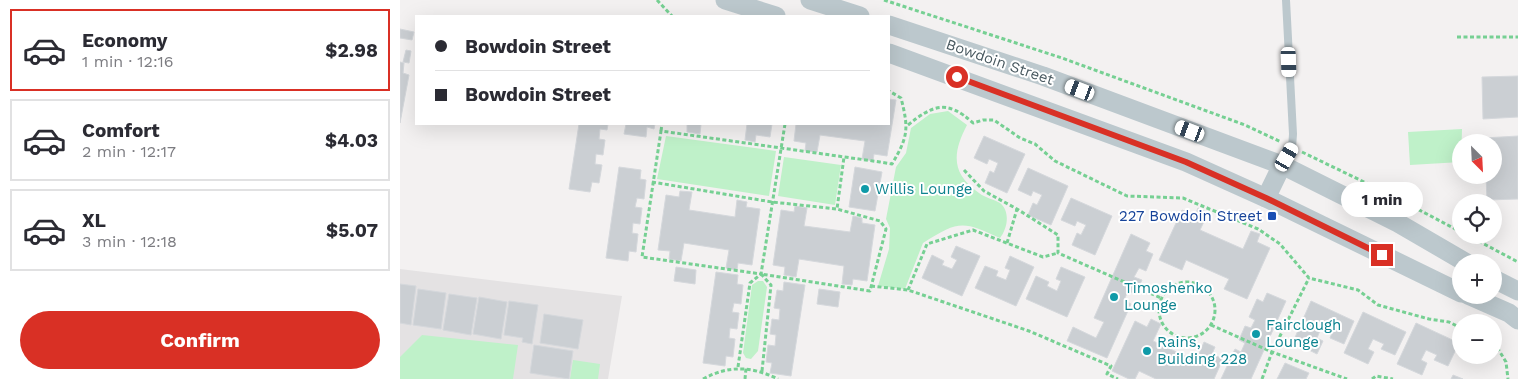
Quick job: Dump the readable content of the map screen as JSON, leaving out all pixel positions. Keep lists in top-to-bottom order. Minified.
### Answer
{"streets":{"street":["Bowdoin Street"]},"places":{"other":["Willis Lounge","Timoshenko Lounge","Fairclough Lounge","Rains, Building 228"],"transit":["227 Bowdoin Street"]},"north":"bottom right","page":{"list":[{"name":"Economy","note":"1 min · 12:16","value":"$2.98"},{"name":"Comfort","note":"2 min · 12:17","value":"$4.03"},{"name":"XL","note":"3 min · 12:18","value":"$5.07"}],"banner":["Bowdoin Street","Bowdoin Street"],"map_buttons":["+","−"],"bubble":"1 min","buttons":"Confirm"}}
